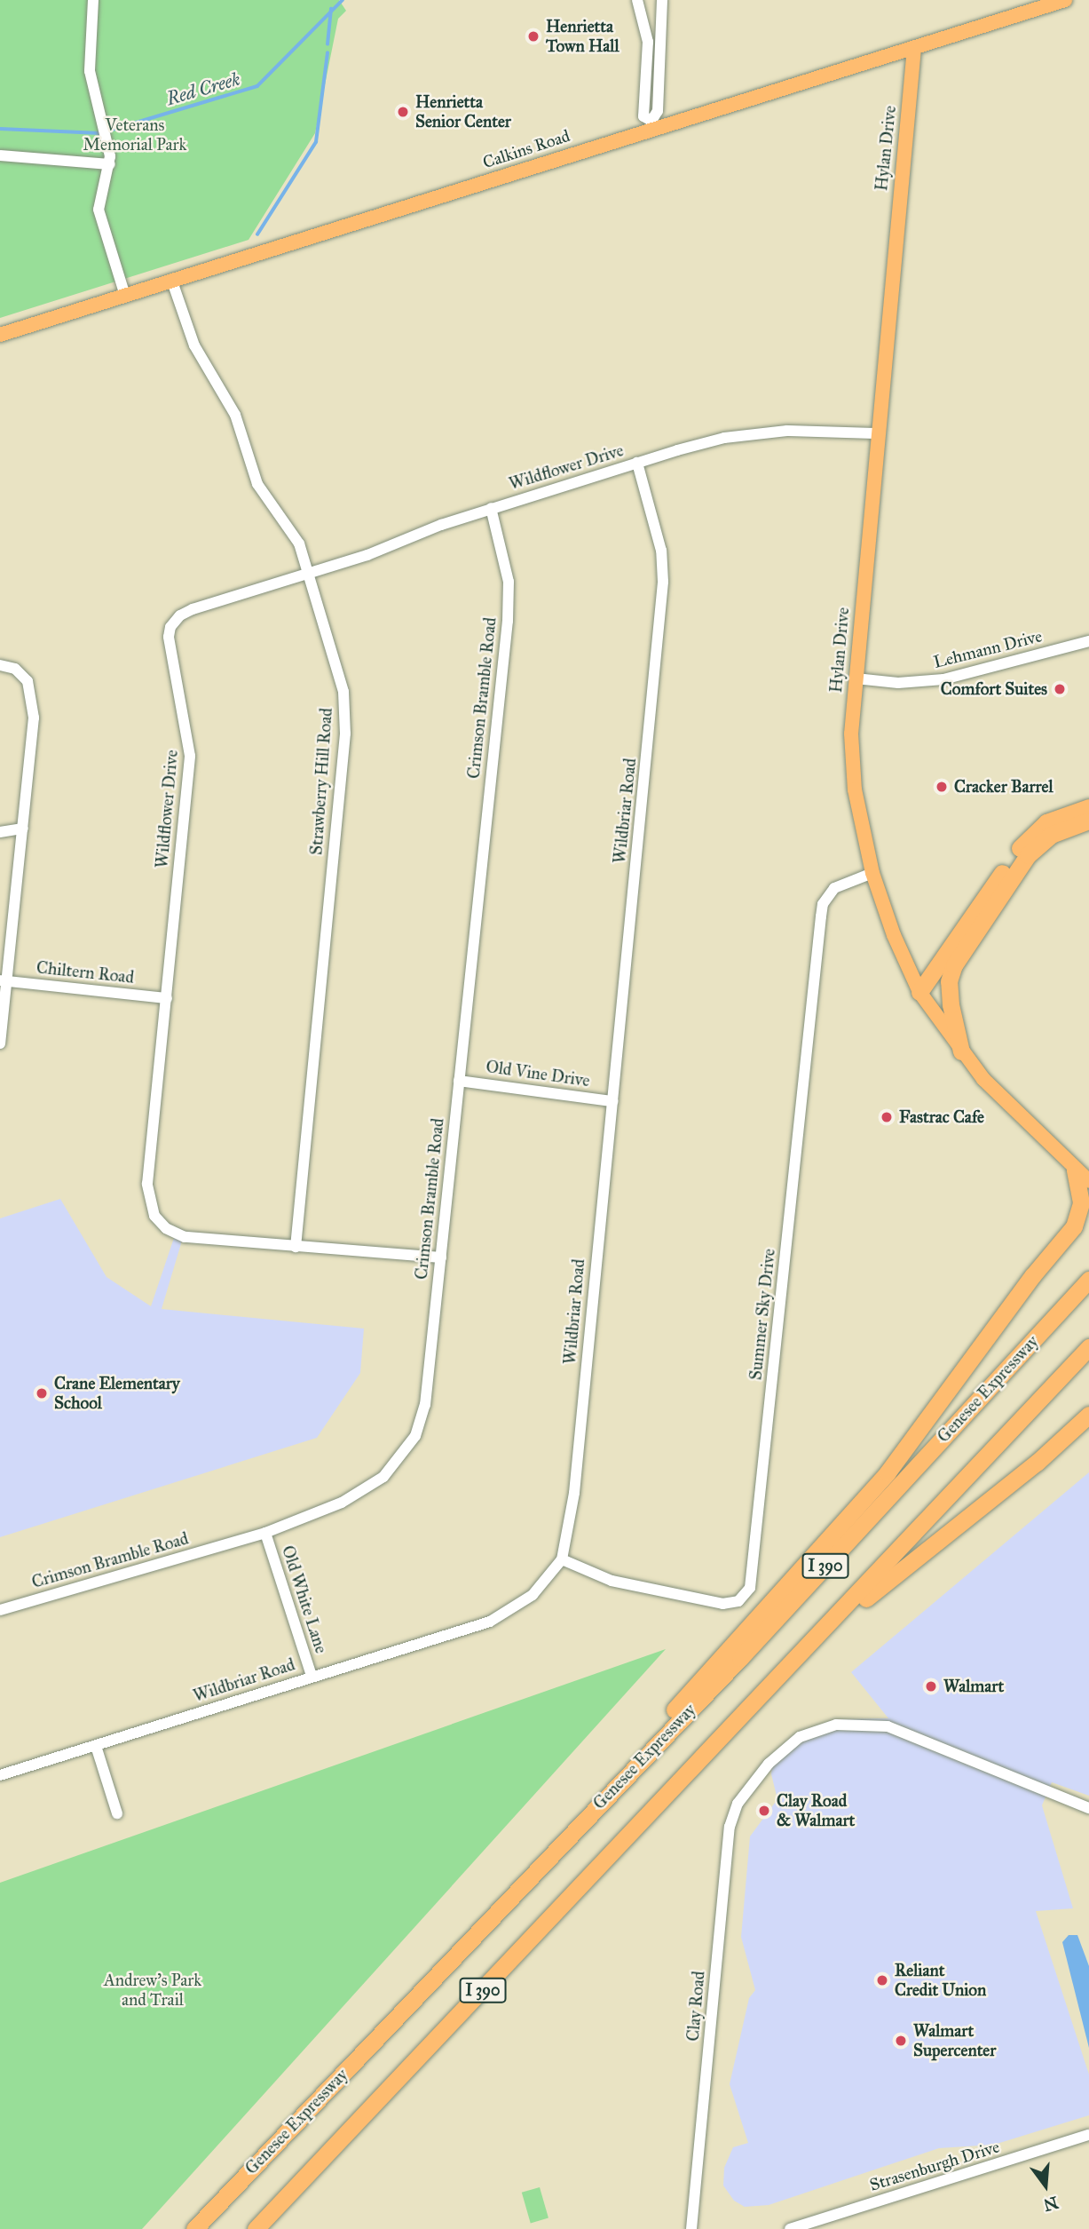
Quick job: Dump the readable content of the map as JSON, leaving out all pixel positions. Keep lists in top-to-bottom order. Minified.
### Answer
{"streets":{"highway":["Genesee Expressway","I 390"],"main road":["Hylan Drive","Calkins Road"],"street":["Wildflower Drive","Lehmann Drive","Crimson Bramble Road","Strawberry Hill Road","Wildbriar Road","Chiltern Road","Old Vine Drive","Summer Sky Drive","Old White Lane","Clay Road","Strasenburgh Drive"]},"crossings":[["Hylan Drive","Calkins Road"],["Hylan Drive","Wildflower Drive"],["Hylan Drive","Lehmann Drive"],["Hylan Drive","Summer Sky Drive"],["Calkins Road","Strawberry Hill Road"],["Wildflower Drive","Crimson Bramble Road"],["Wildflower Drive","Strawberry Hill Road"],["Wildflower Drive","Wildbriar Road"],["Wildflower Drive","Chiltern Road"],["Crimson Bramble Road","Old Vine Drive"],["Crimson Bramble Road","Old White Lane"],["Wildbriar Road","Old Vine Drive"],["Wildbriar Road","Summer Sky Drive"],["Wildbriar Road","Old White Lane"]],"water":["Red Creek"],"parks":["Veterans Memorial Park","Andrew's Park and Trail"],"places":["Henrietta Town Hall","Henrietta Senior Center","Comfort Suites","Cracker Barrel","Fastrac Cafe","Crane Elementary School","Walmart","Clay Road & Walmart","Reliant Credit Union","Walmart Supercenter"],"north":"bottom"}
